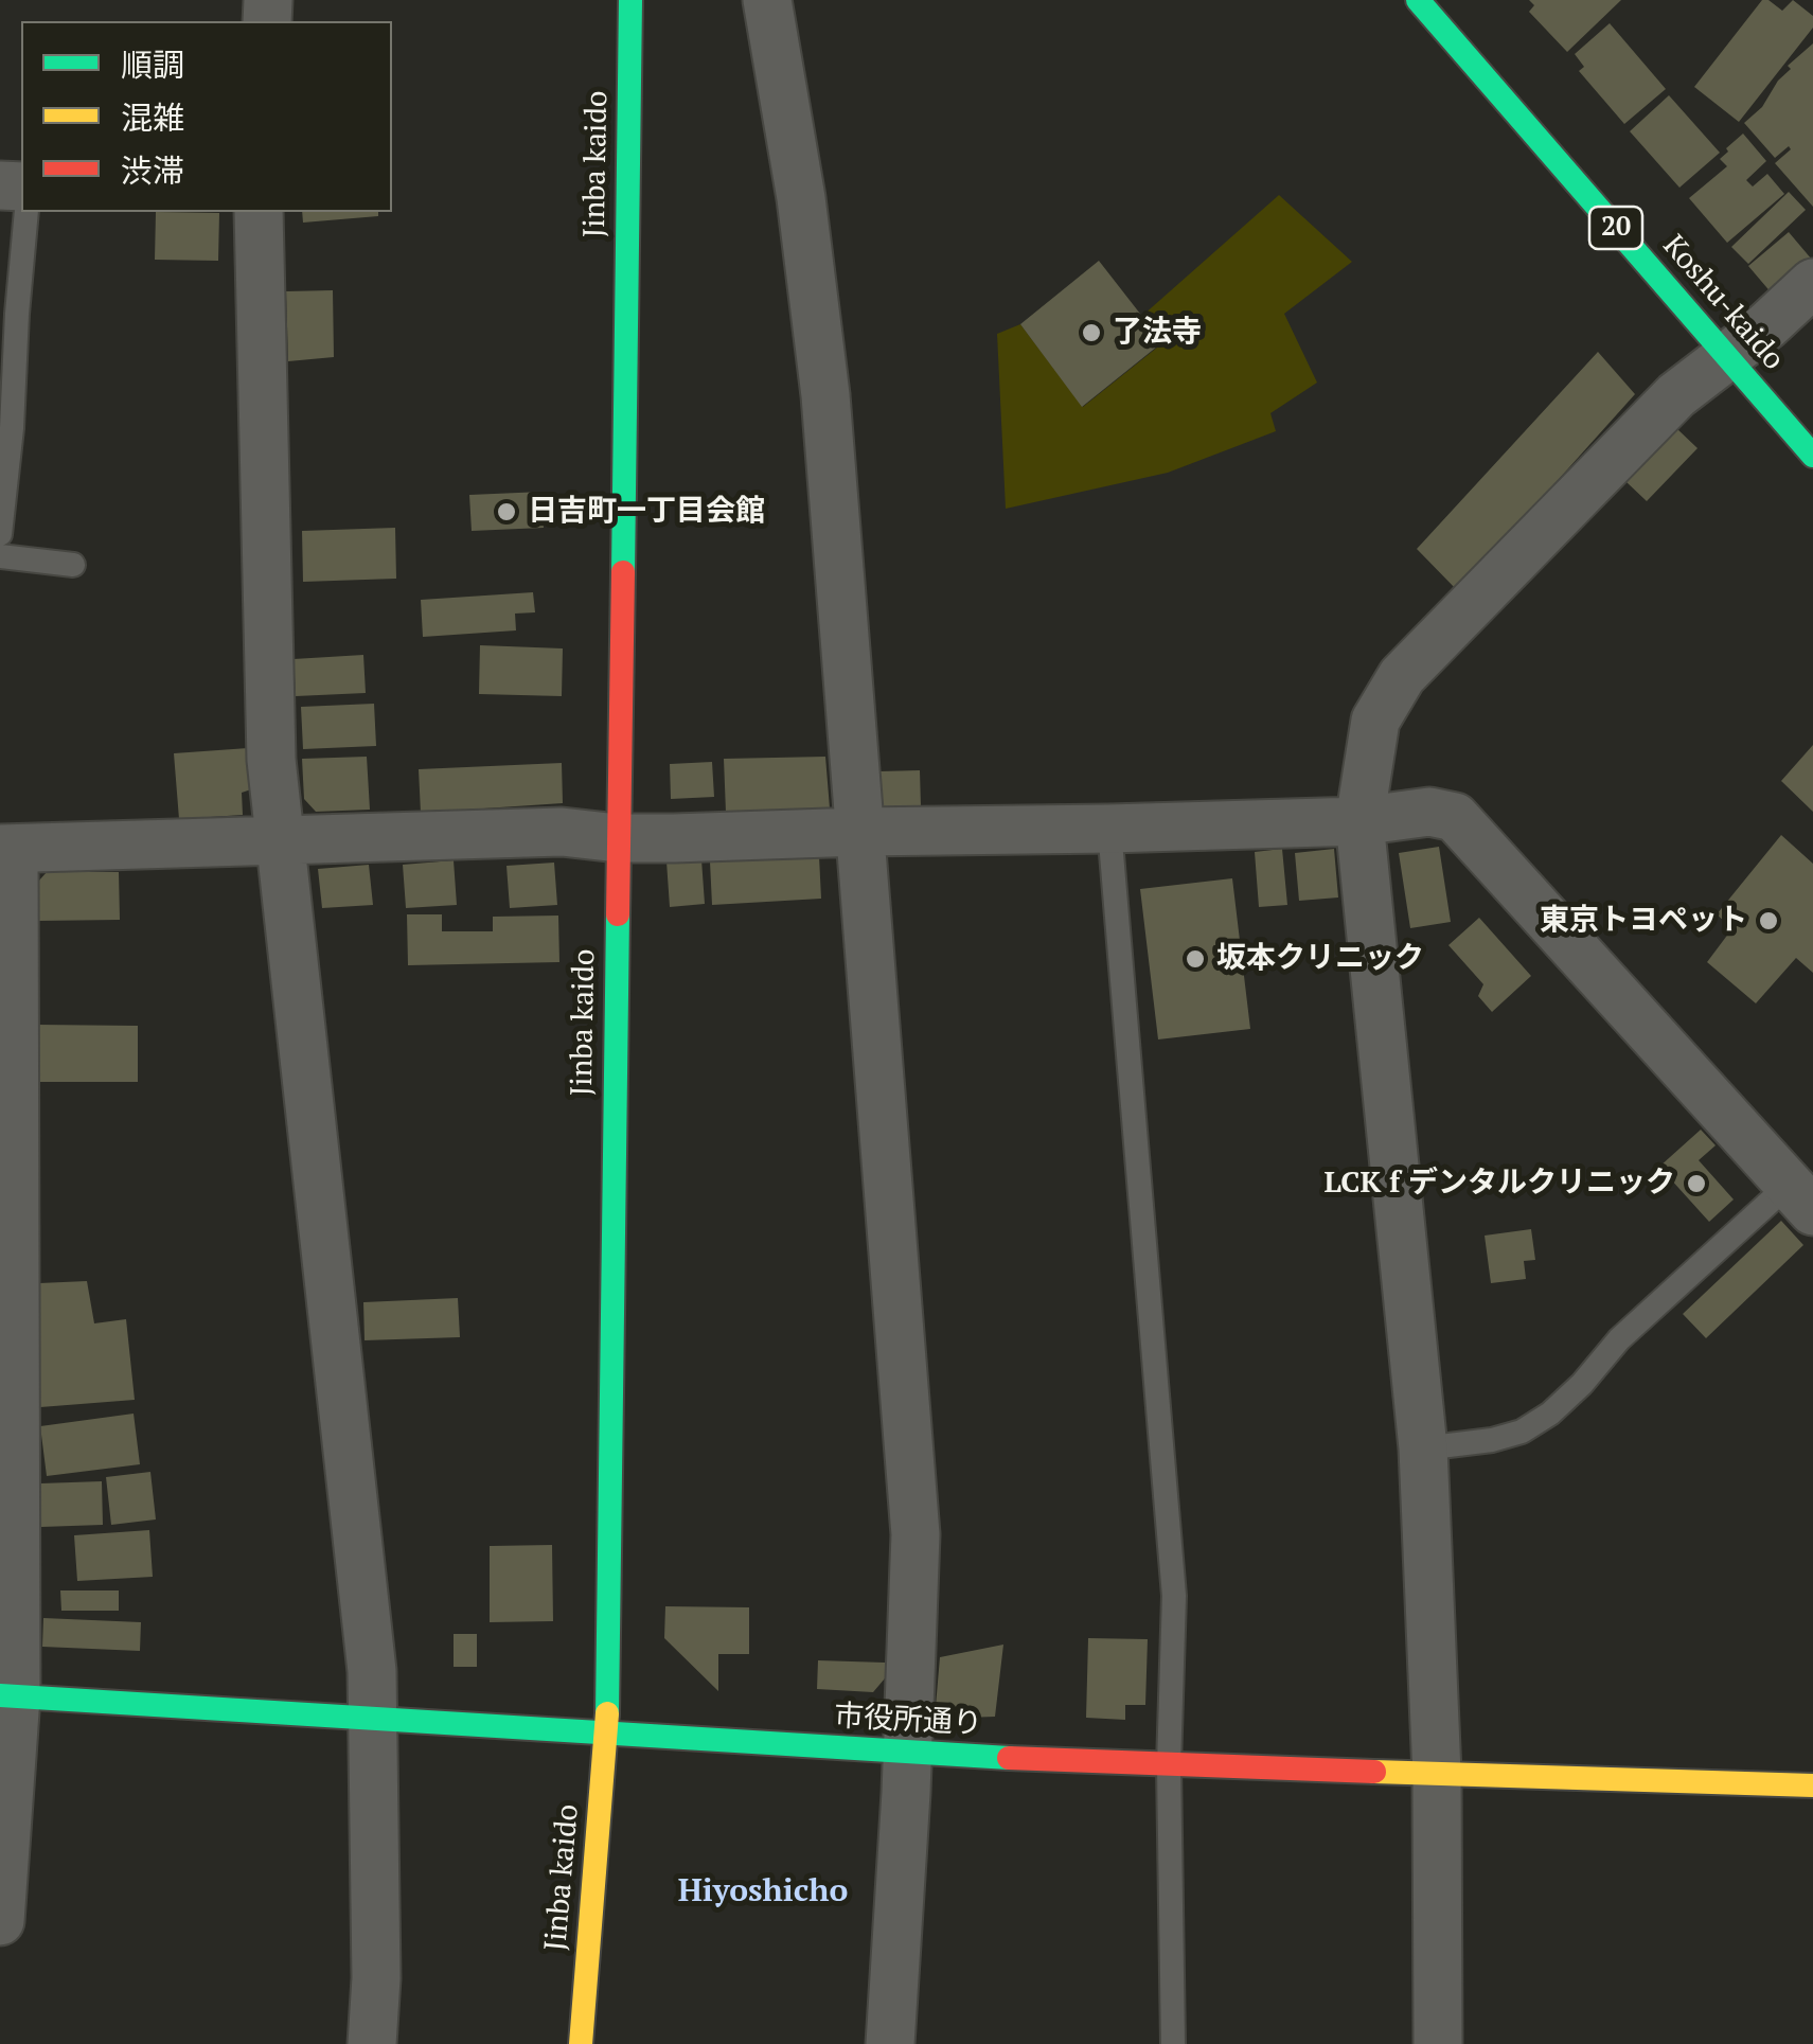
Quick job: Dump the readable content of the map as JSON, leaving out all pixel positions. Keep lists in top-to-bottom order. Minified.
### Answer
{"streets":{"main road":["Jinba kaido","20","Koshu-kaido","市役所通り"]},"crossings":[["Jinba kaido","市役所通り"]],"districts":["Hiyoshicho"],"places":["了法寺","日吉町一丁目会館","東京トヨペット","坂本クリニック","LCK f デンタルクリニック"],"legend":["順調","混雑","渋滞"]}
